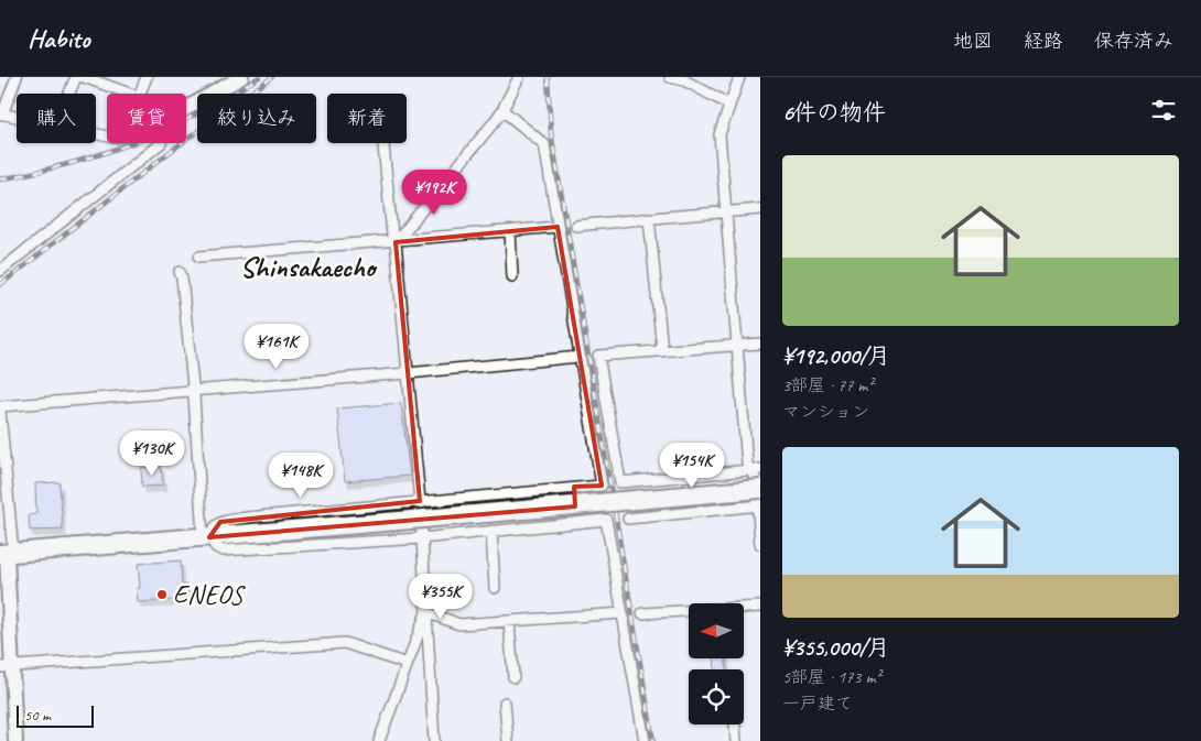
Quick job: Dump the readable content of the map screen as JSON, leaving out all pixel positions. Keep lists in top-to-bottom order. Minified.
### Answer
{"districts":["Shinsakaecho"],"places":["ENEOS"],"scale_bar":"50 m","north":"left","page":{"header":"Habito","nav":["地図","経路","保存済み"],"heading":"6件の物件","chip":["購入","賃貸","絞り込み","新着"],"list":[{"name":"¥192,000/月","note":"3部屋 · 77 m² · マンション"},{"name":"¥355,000/月","note":"5部屋 · 173 m² · 一戸建て"}],"price":["¥192K","¥161K","¥130K","¥154K","¥148K","¥355K"],"scale":"50 m"}}
